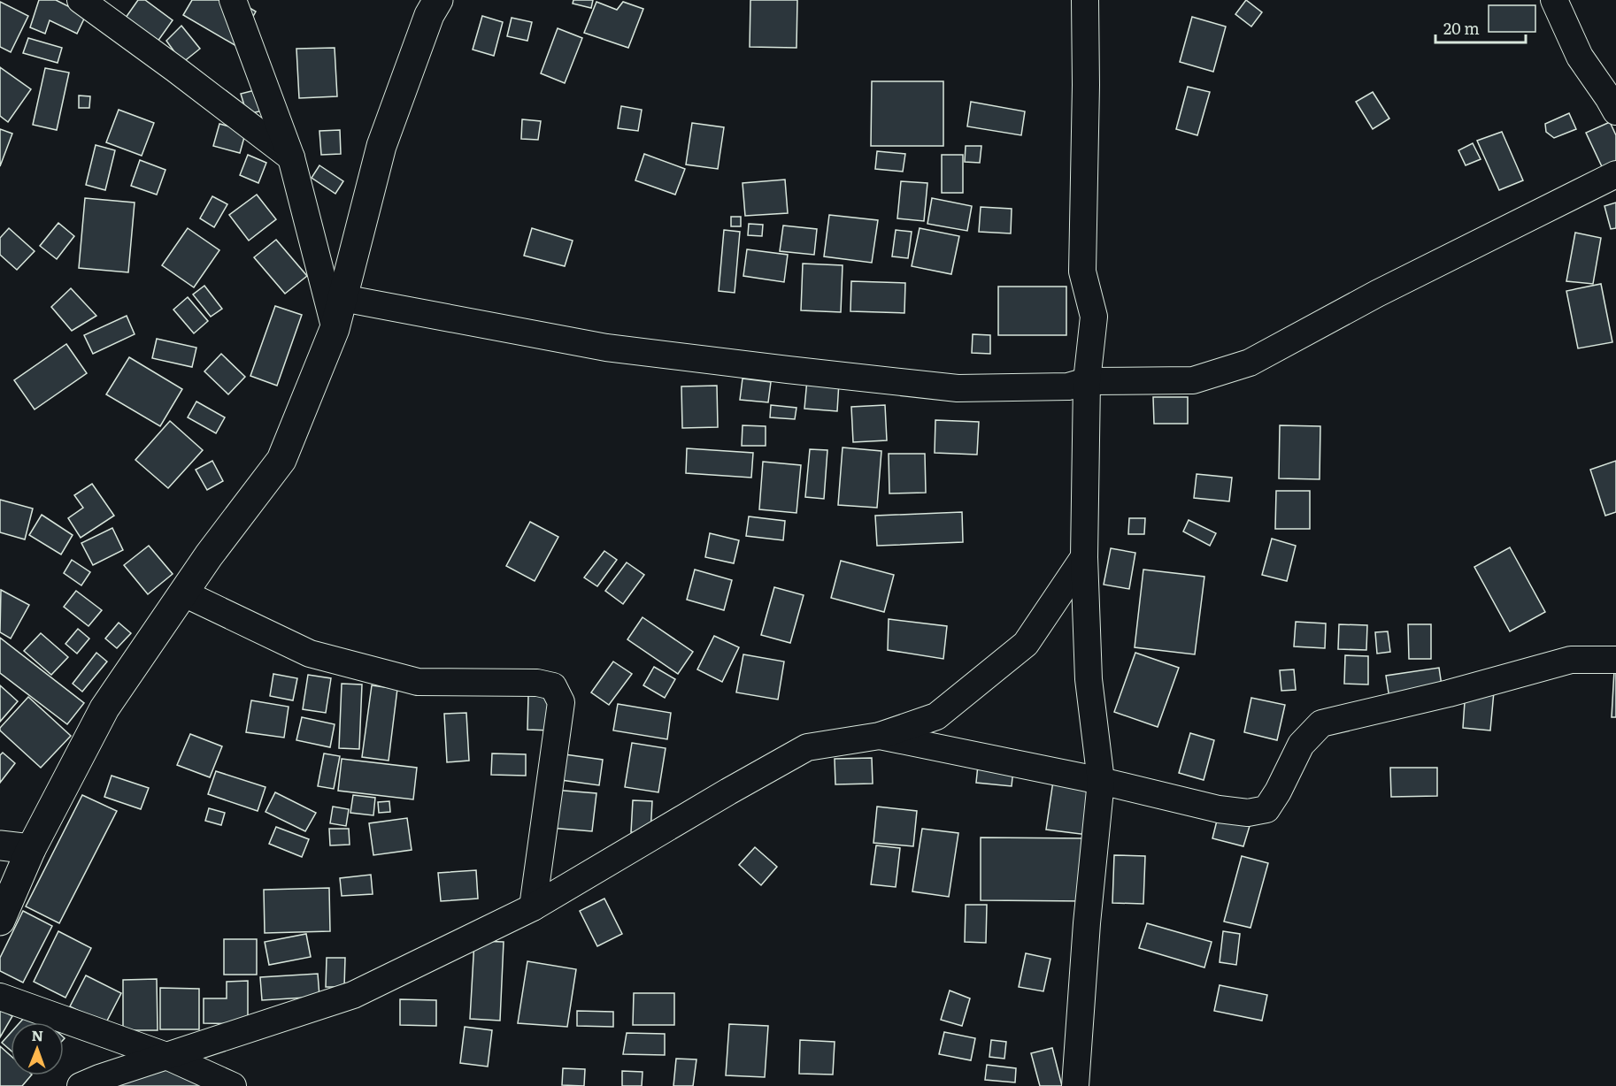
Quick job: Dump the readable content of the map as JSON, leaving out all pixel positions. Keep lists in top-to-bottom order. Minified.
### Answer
{"scale_bar":"20 m","north":"top"}
